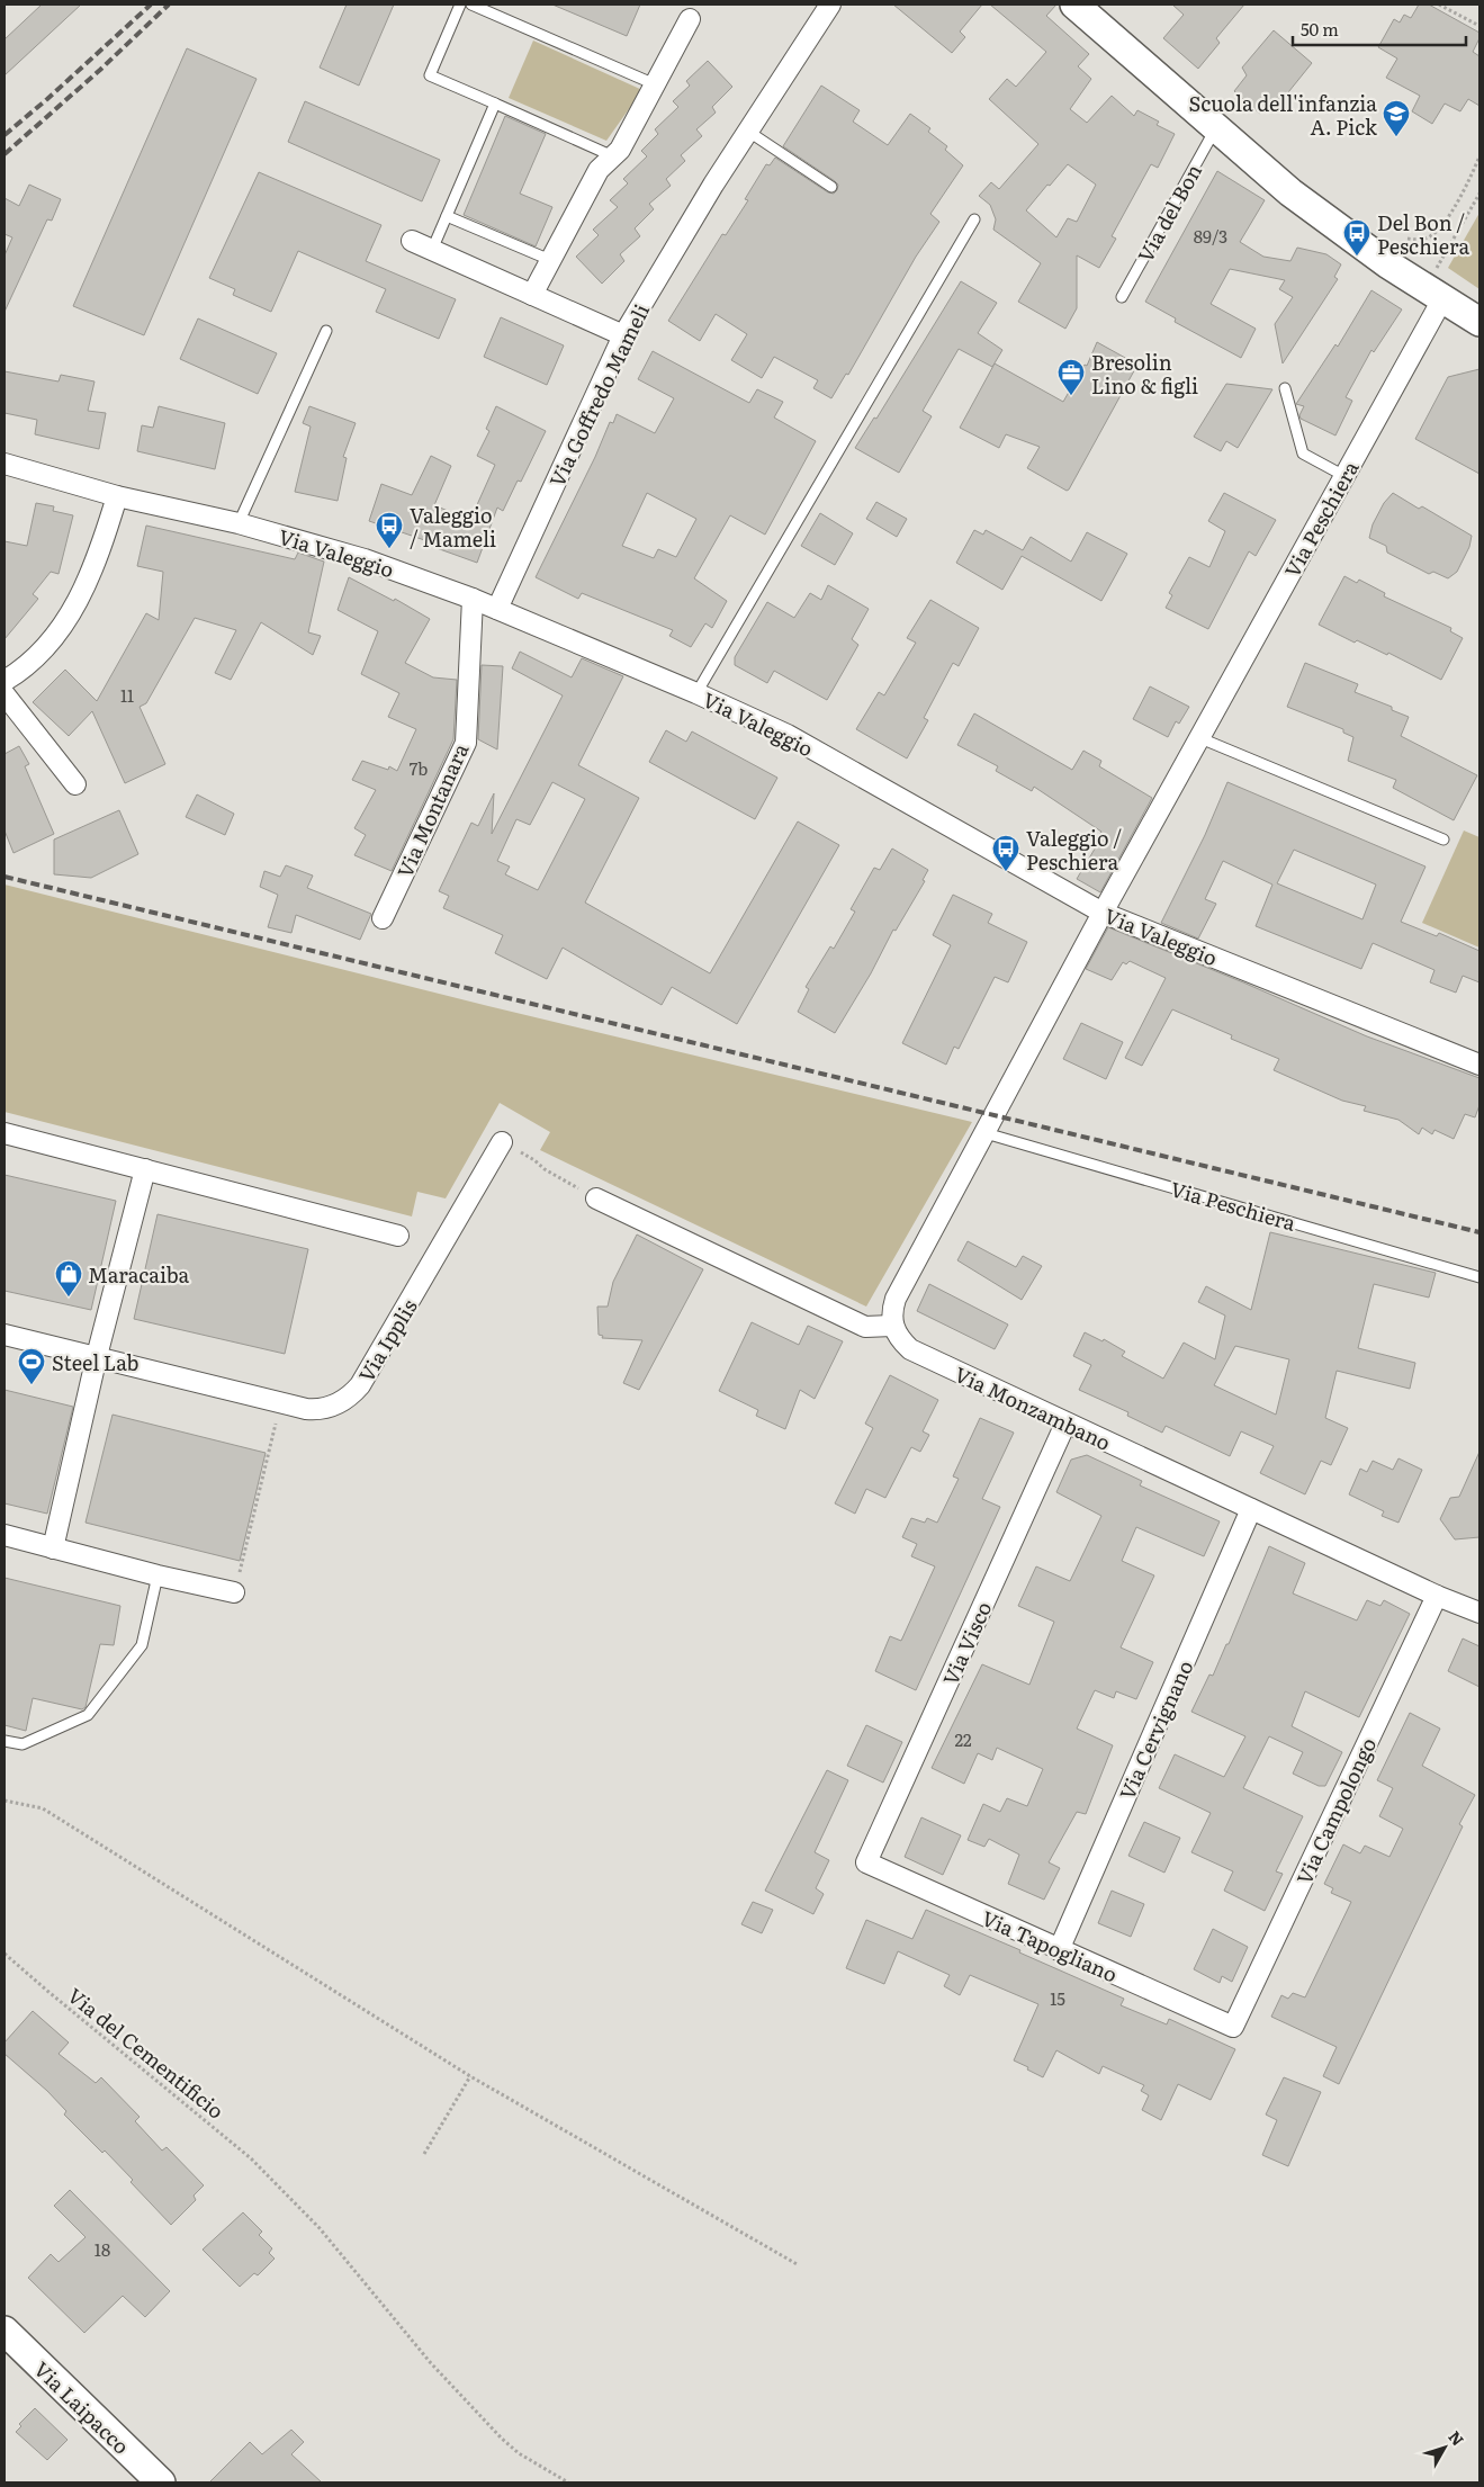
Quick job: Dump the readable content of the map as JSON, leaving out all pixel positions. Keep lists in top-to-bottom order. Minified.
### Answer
{"streets":{"street":["Via Goffredo Mameli","Via Peschiera","Via Valeggio","Via Montanara","Via Ipplis","Via Monzambano","Via Visco","Via Cervignano","Via Campolongo","Via Tapogliano","Via Laipacco"],"lane":["Via del Bon"],"path":["Via del Cementificio"]},"crossings":[["Via Goffredo Mameli","Via Valeggio"],["Via Peschiera","Via Valeggio"],["Via Peschiera","Via Monzambano"],["Via Valeggio","Via Montanara"],["Via Monzambano","Via Visco"],["Via Monzambano","Via Cervignano"],["Via Monzambano","Via Campolongo"],["Via Visco","Via Tapogliano"],["Via Cervignano","Via Tapogliano"],["Via Campolongo","Via Tapogliano"]],"places":{"school or university":["Scuola dell'infanzia A. Pick"],"bus stop":["Del Bon / Peschiera","Valeggio / Mameli","Valeggio / Peschiera"],"office":["Bresolin Lino & figli"],"shop":["Maracaiba"],"sports":["Steel Lab"]},"house_numbers":["89/3","11","7b","22","15","18"],"scale_bar":"50 m","north":"top right"}
